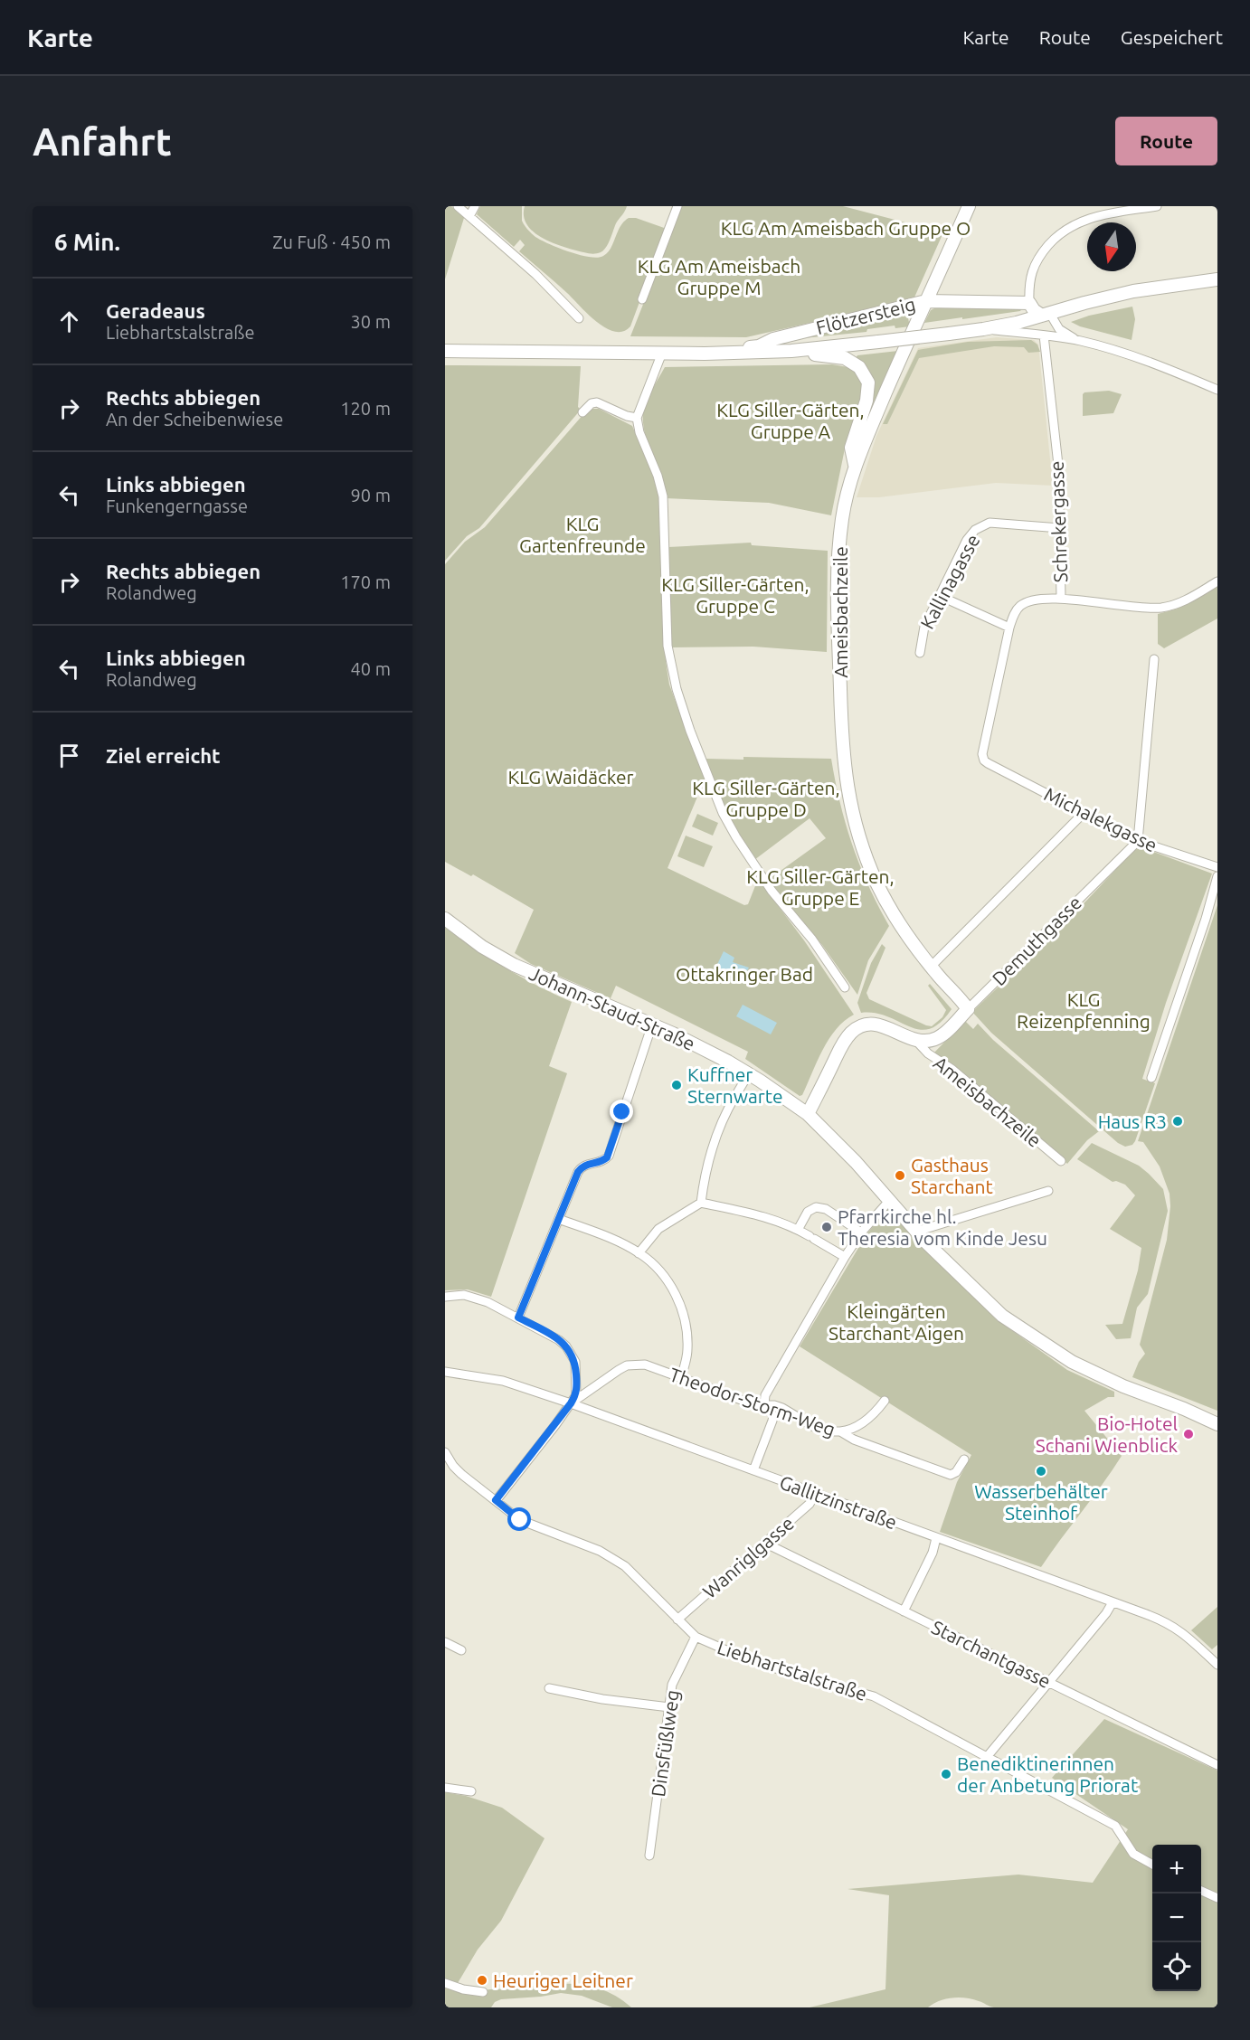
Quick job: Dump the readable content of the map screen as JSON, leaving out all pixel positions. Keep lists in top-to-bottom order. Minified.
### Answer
{"streets":{"street":["Flötzersteig","Schrekergasse","Kallinagasse","Ameisbachzeile","Michalekgasse","Demuthgasse","Johann-Staud-Straße","Theodor-Storm-Weg","Gallitzinstraße","Wanriglgasse","Starchantgasse","Liebhartstalstraße","Dinsfüßlweg"]},"crossings":[["Flötzersteig","Ameisbachzeile"],["Schrekergasse","Kallinagasse"],["Schrekergasse","Michalekgasse"],["Ameisbachzeile","Demuthgasse"],["Michalekgasse","Demuthgasse"],["Theodor-Storm-Weg","Gallitzinstraße"],["Gallitzinstraße","Wanriglgasse"],["Wanriglgasse","Starchantgasse"],["Wanriglgasse","Liebhartstalstraße"],["Liebhartstalstraße","Dinsfüßlweg"]],"parks":["KLG Am Ameisbach Gruppe O","KLG Am Ameisbach Gruppe M","KLG Siller-Gärten, Gruppe A","KLG Gartenfreunde","KLG Siller-Gärten, Gruppe C","KLG Waidäcker","KLG Siller-Gärten, Gruppe D","KLG Siller-Gärten, Gruppe E","Ottakringer Bad","KLG Reizenpfenning","Kleingärten Starchant Aigen"],"places":["Kuffner Sternwarte","Haus R3","Gasthaus Starchant","Pfarrkirche hl. Theresia vom Kinde Jesu","Bio-Hotel Schani Wienblick","Wasserbehälter Steinhof","Benediktinerinnen der Anbetung Priorat","Heuriger Leitner"],"north":"bottom","page":{"header":"Karte","nav":["Karte","Route","Gespeichert"],"buttons":"Route","title":"Anfahrt","heading":["6 Min.","Zu Fuß · 450 m"],"list":[["Geradeaus","Liebhartstalstraße","30 m"],["Rechts abbiegen","An der Scheibenwiese","120 m"],["Links abbiegen","Funkengerngasse","90 m"],["Rechts abbiegen","Rolandweg","170 m"],["Links abbiegen","Rolandweg","40 m"],"Ziel erreicht"],"map_buttons":["+","−"]}}
